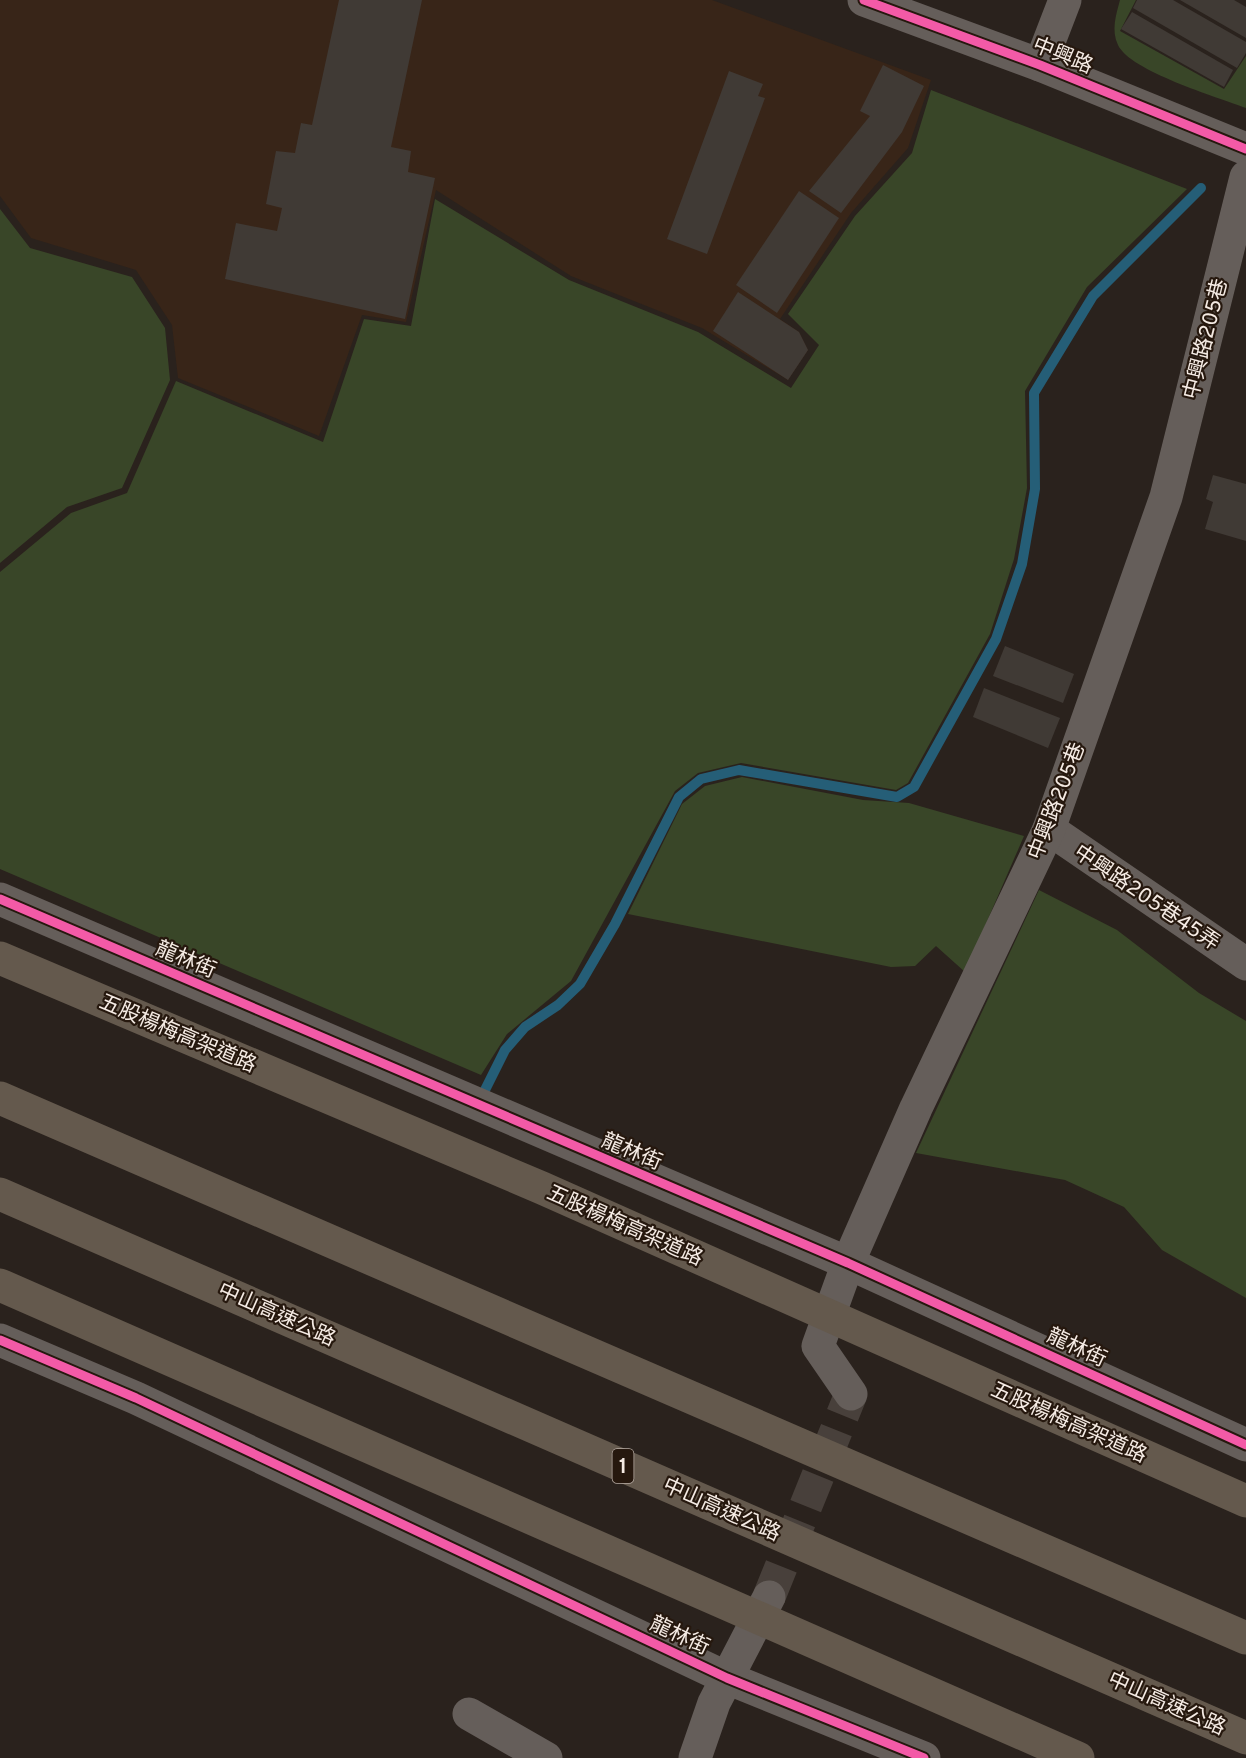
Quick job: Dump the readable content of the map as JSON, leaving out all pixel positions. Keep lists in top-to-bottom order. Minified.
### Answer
{"streets":{"highway":["五股楊梅高架道路","中山高速公路","1"],"street":["中興路","中興路205巷","中興路205巷45弄","龍林街"]},"crossings":[["中興路205巷","中興路205巷45弄"],["中興路205巷","龍林街"]]}
